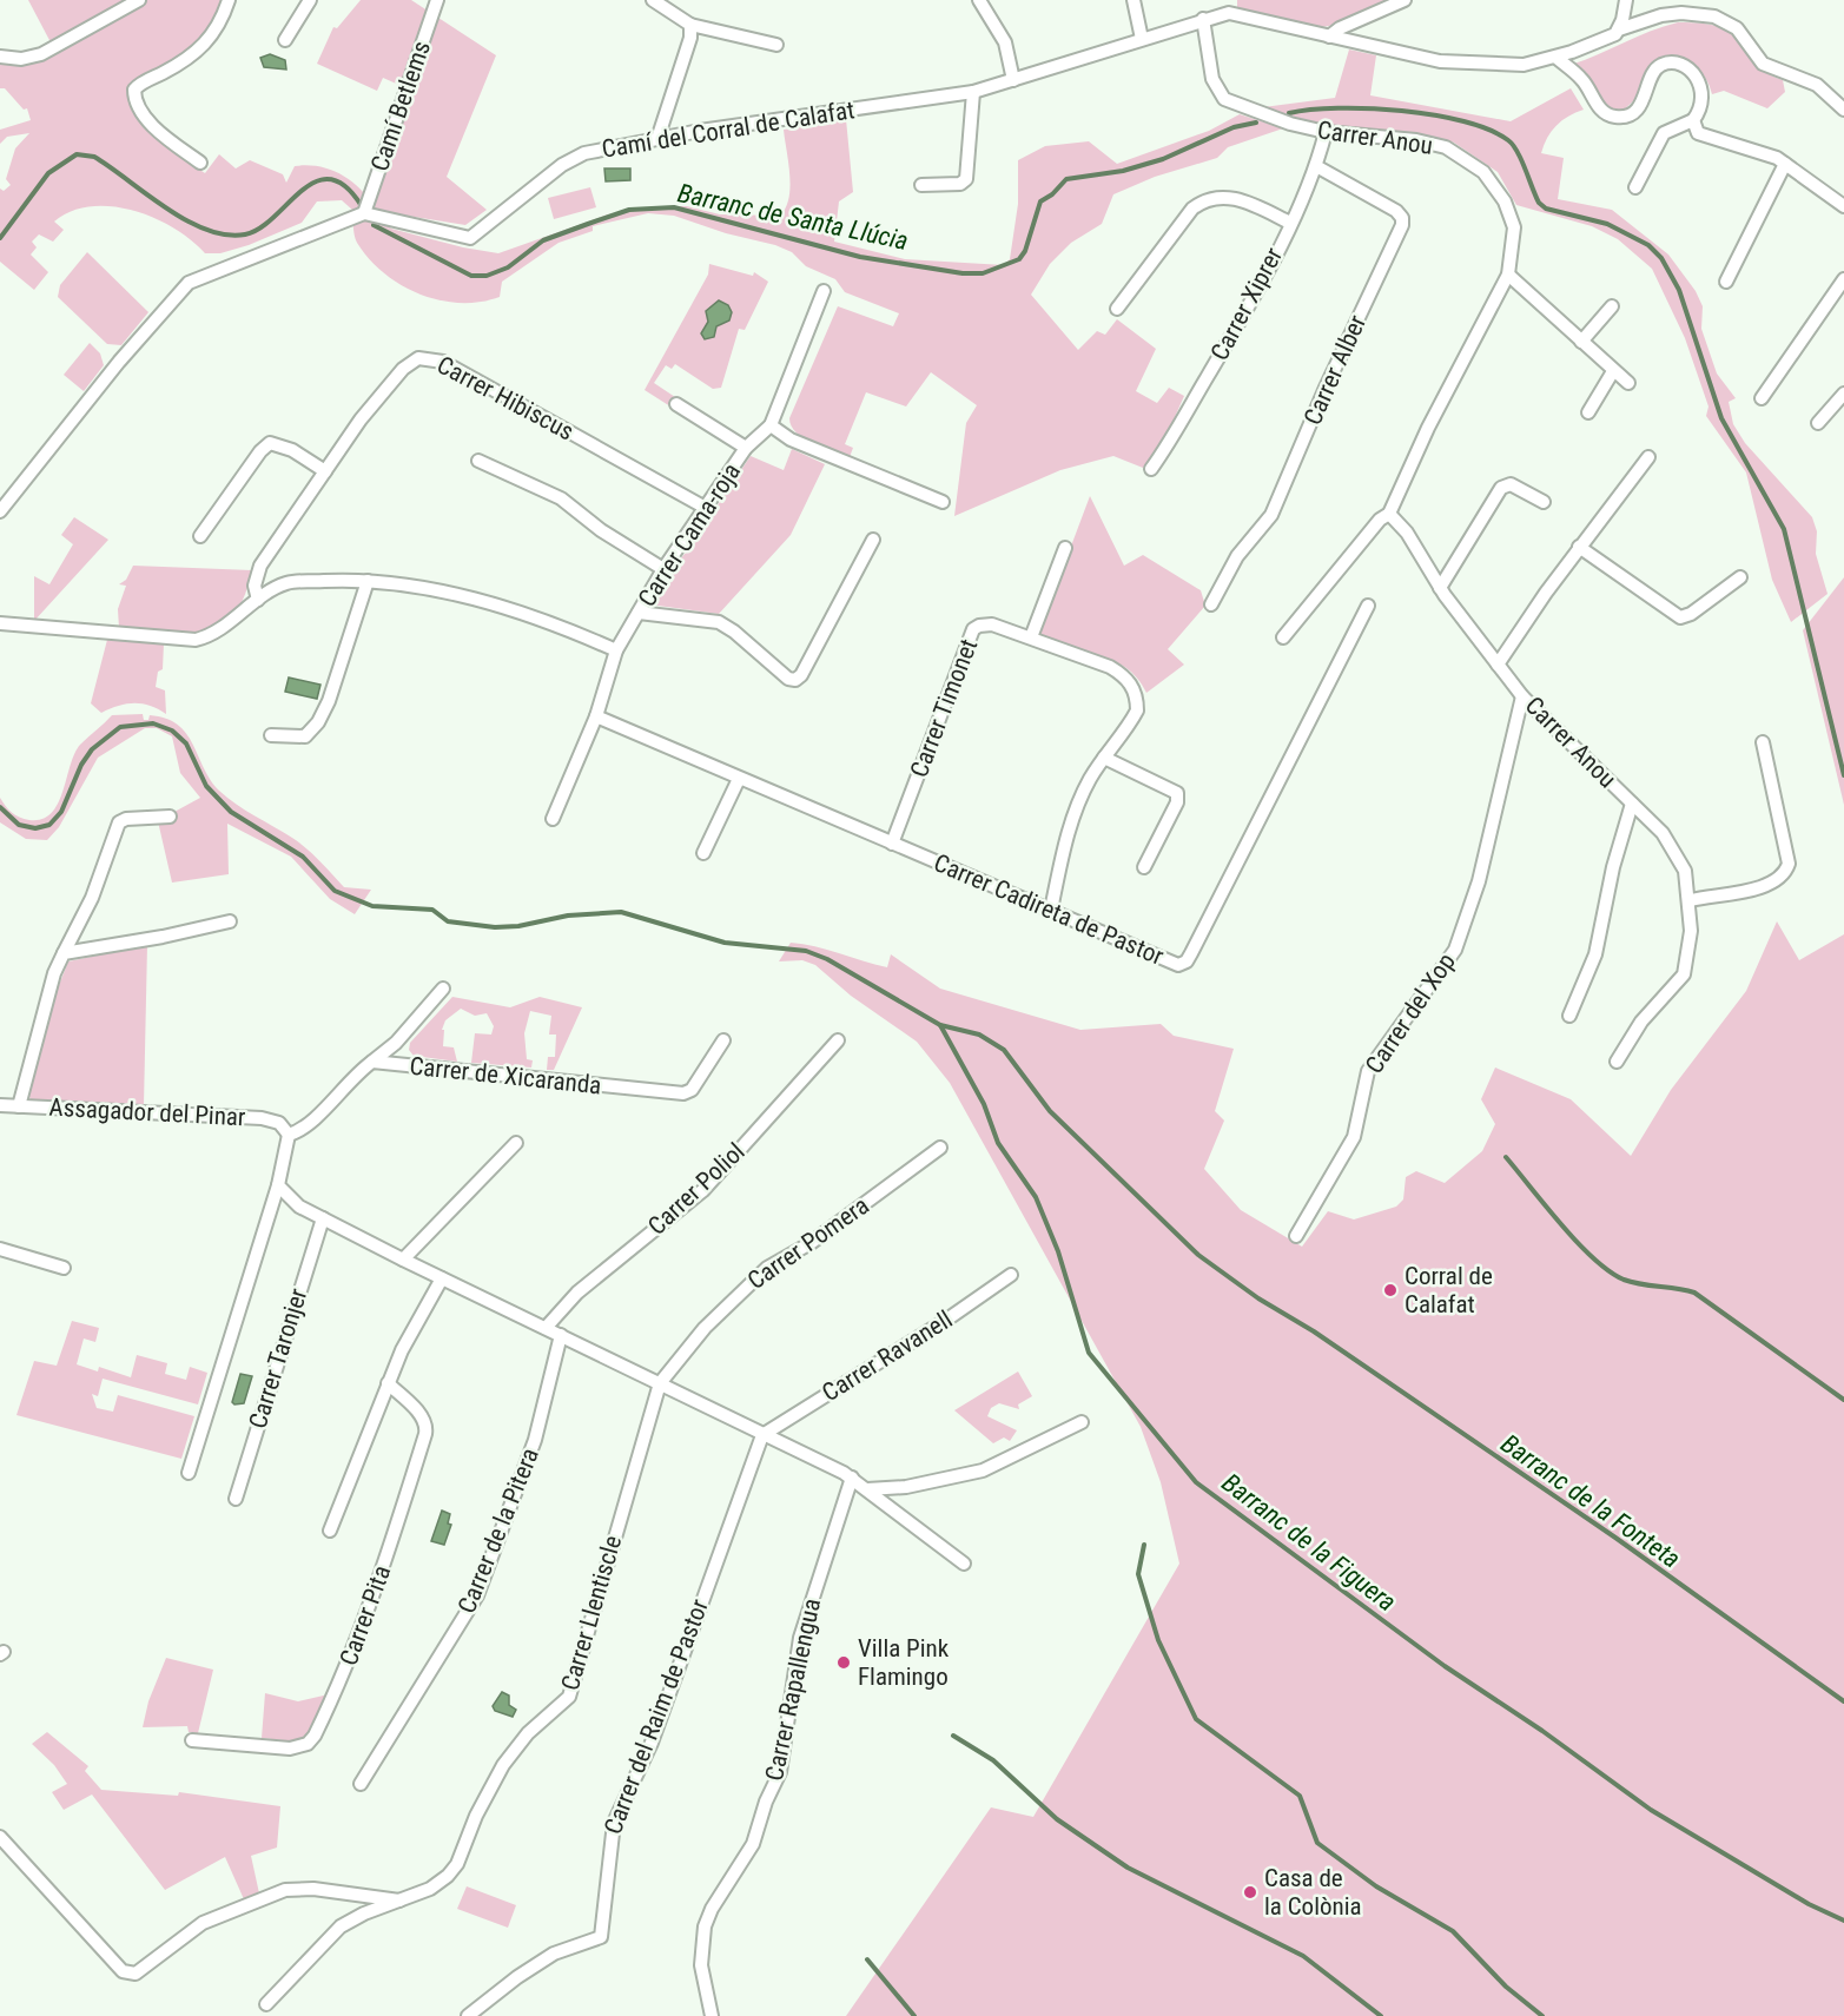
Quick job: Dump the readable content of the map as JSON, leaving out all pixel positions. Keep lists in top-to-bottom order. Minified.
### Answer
{"streets":{"street":["Camí Betlems","Camí del Corral de Calafat","Carrer Anou","Carrer Xiprer","Carrer Alber","Carrer Hibiscus","Carrer Cama-roja","Carrer Timonet","Carrer Cadireta de Pastor","Carrer del Xop","Carrer de Xicaranda","Assagador del Pinar","Carrer Poliol","Carrer Pomera","Carrer Ravanell","Carrer Taronjer","Carrer de la Pitera","Carrer Llentiscle","Carrer Pita","Carrer Rapallengua","Carrer del Raim de Pastor"]},"crossings":[["Camí Betlems","Camí del Corral de Calafat"],["Camí del Corral de Calafat","Carrer Anou"],["Carrer Anou","Carrer Xiprer"],["Carrer Anou","Carrer del Xop"],["Carrer Xiprer","Carrer Alber"],["Carrer Hibiscus","Carrer Cama-roja"],["Carrer Timonet","Carrer Cadireta de Pastor"],["Carrer Pomera","Carrer Llentiscle"],["Carrer Ravanell","Carrer del Raim de Pastor"]],"water":["Barranc de Santa Llúcia","Barranc de la Fonteta","Barranc de la Figuera"],"places":["Corral de Calafat","Villa Pink Flamingo","Casa de la Colònia"]}
